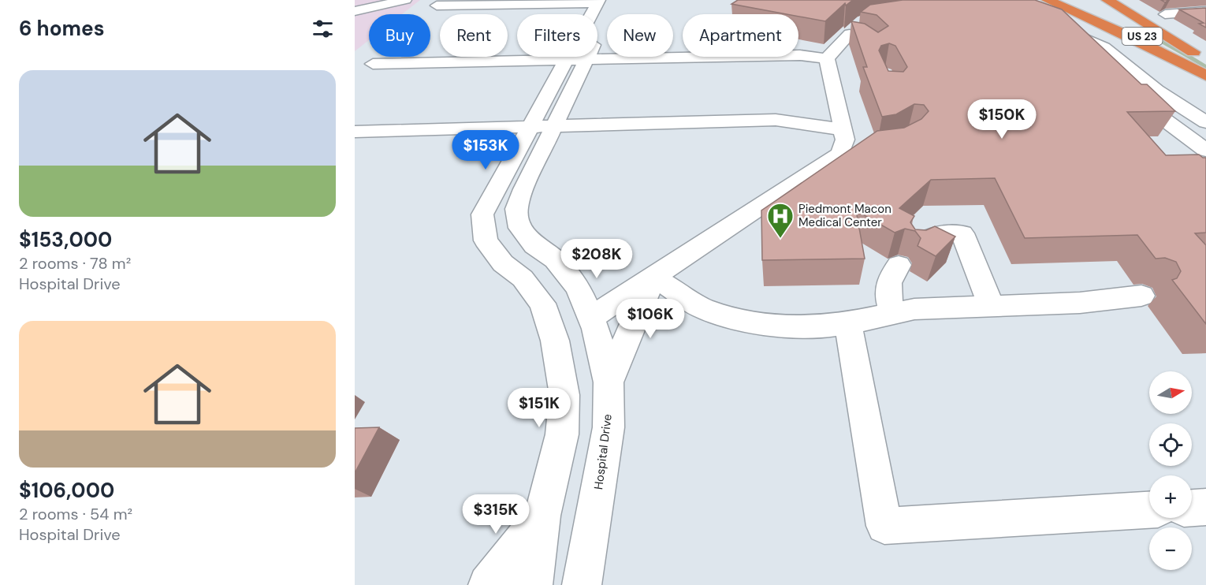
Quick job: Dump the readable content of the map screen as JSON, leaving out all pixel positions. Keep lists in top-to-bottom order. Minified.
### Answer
{"streets":{"highway":["US 23"],"street":["Hospital Drive"]},"places":{"hospital":["Piedmont Macon Medical Center"]},"north":"right","page":{"heading":"6 homes","chip":["Buy","Rent","Filters","New","Apartment"],"list":[{"name":"$153,000","note":"2 rooms · 78 m² · Hospital Drive"},{"name":"$106,000","note":"2 rooms · 54 m² · Hospital Drive"}],"price":["$150K","$153K","$208K","$106K","$151K","$315K"],"map_buttons":["+","−"]}}
